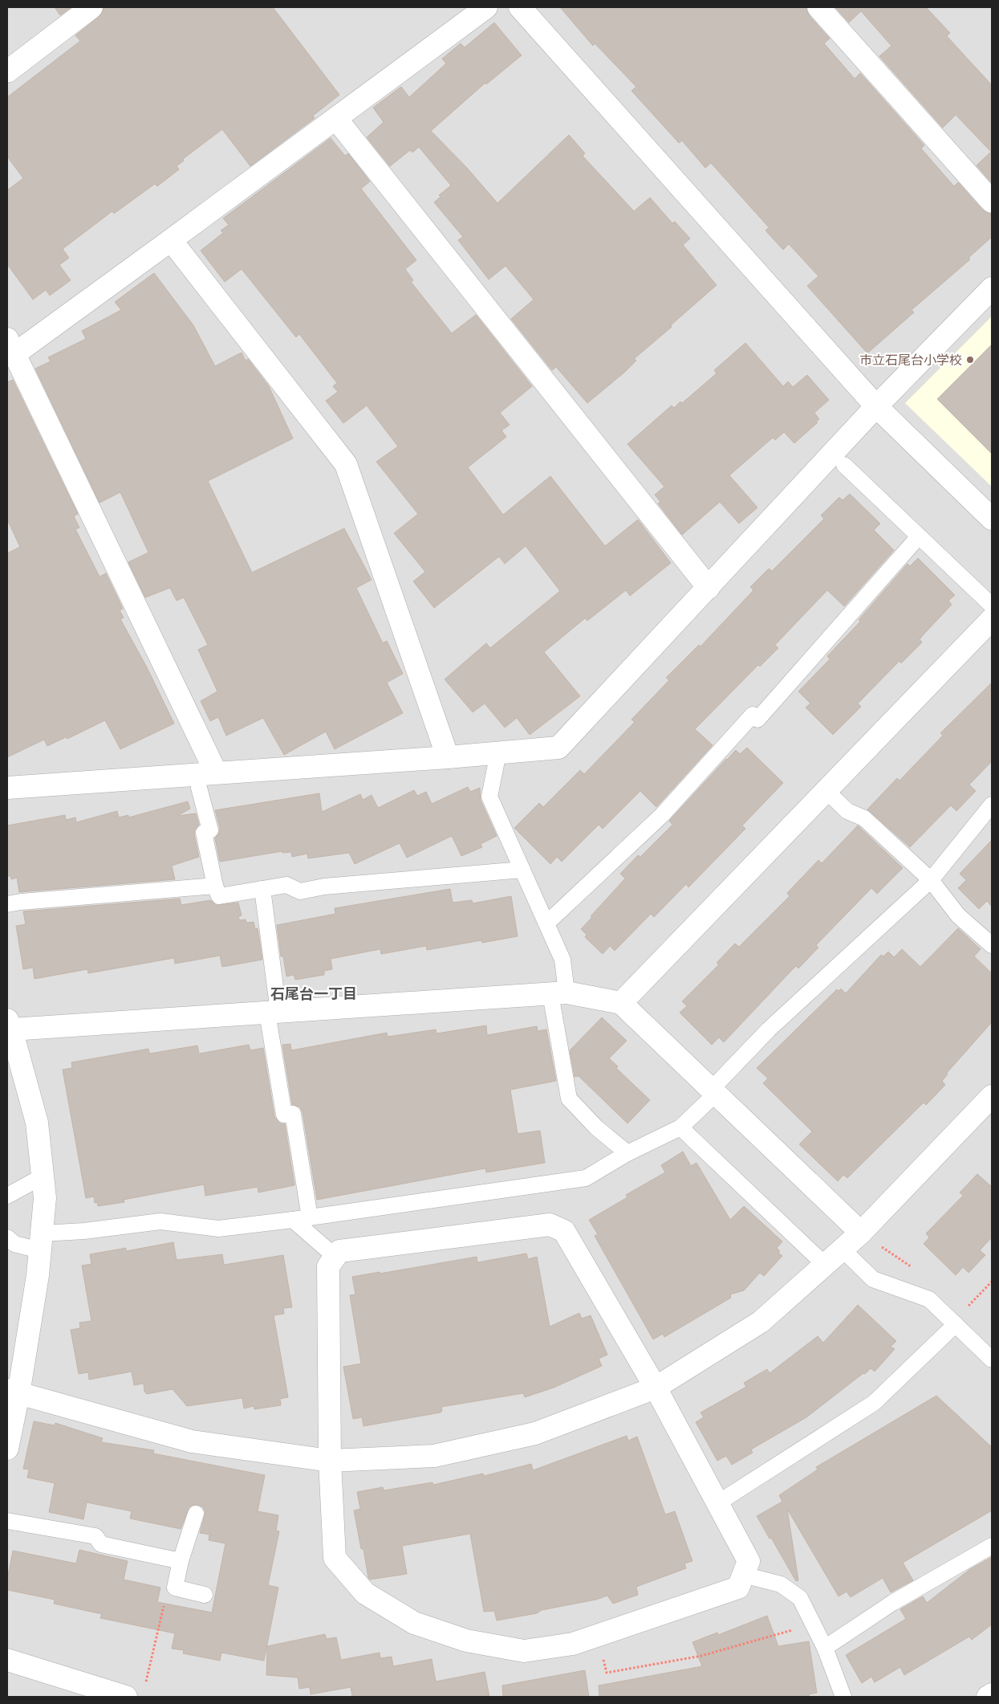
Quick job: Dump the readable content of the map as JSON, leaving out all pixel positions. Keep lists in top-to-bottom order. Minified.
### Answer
{"districts":["石尾台一丁目"],"places":["市立石尾台小学校"]}
